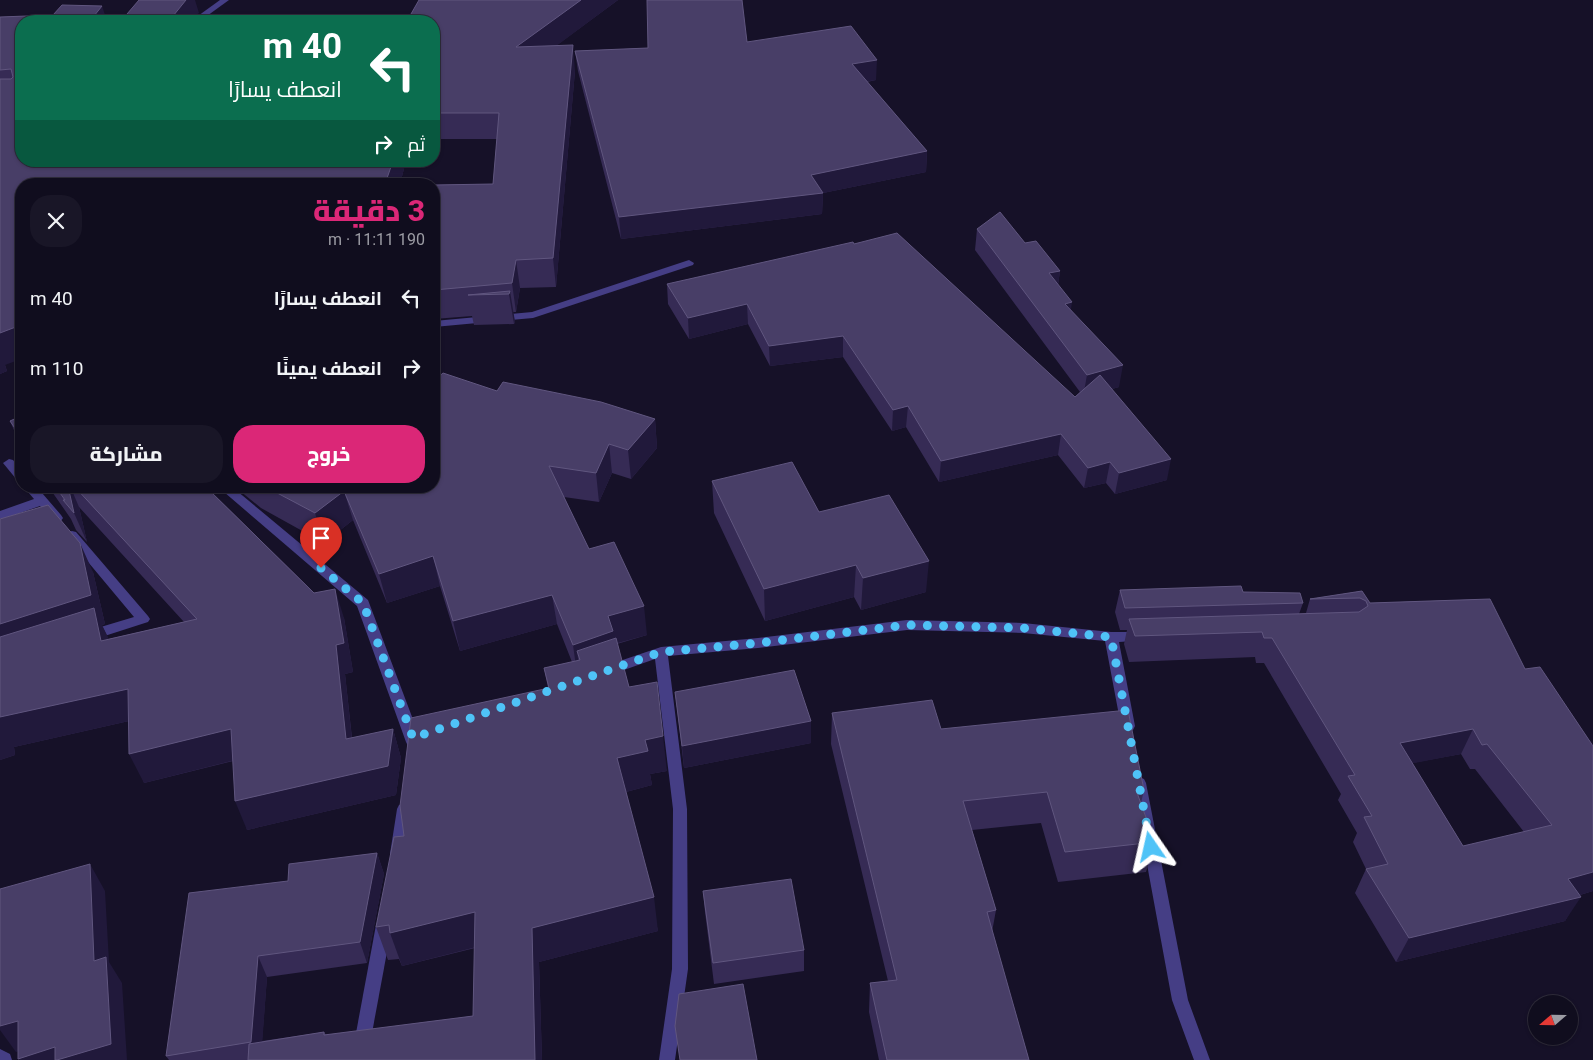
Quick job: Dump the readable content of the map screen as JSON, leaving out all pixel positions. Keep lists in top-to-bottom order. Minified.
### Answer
{"north":"left","page":{"turn":["40 m","انعطف يسارًا"],"then":"ثم","heading":["3 دقيقة","190 m · 11:11"],"list":[{"name":"انعطف يسارًا","value":"40 m"},{"name":"انعطف يمينًا","value":"110 m"}],"buttons":["خروج","مشاركة"]}}
